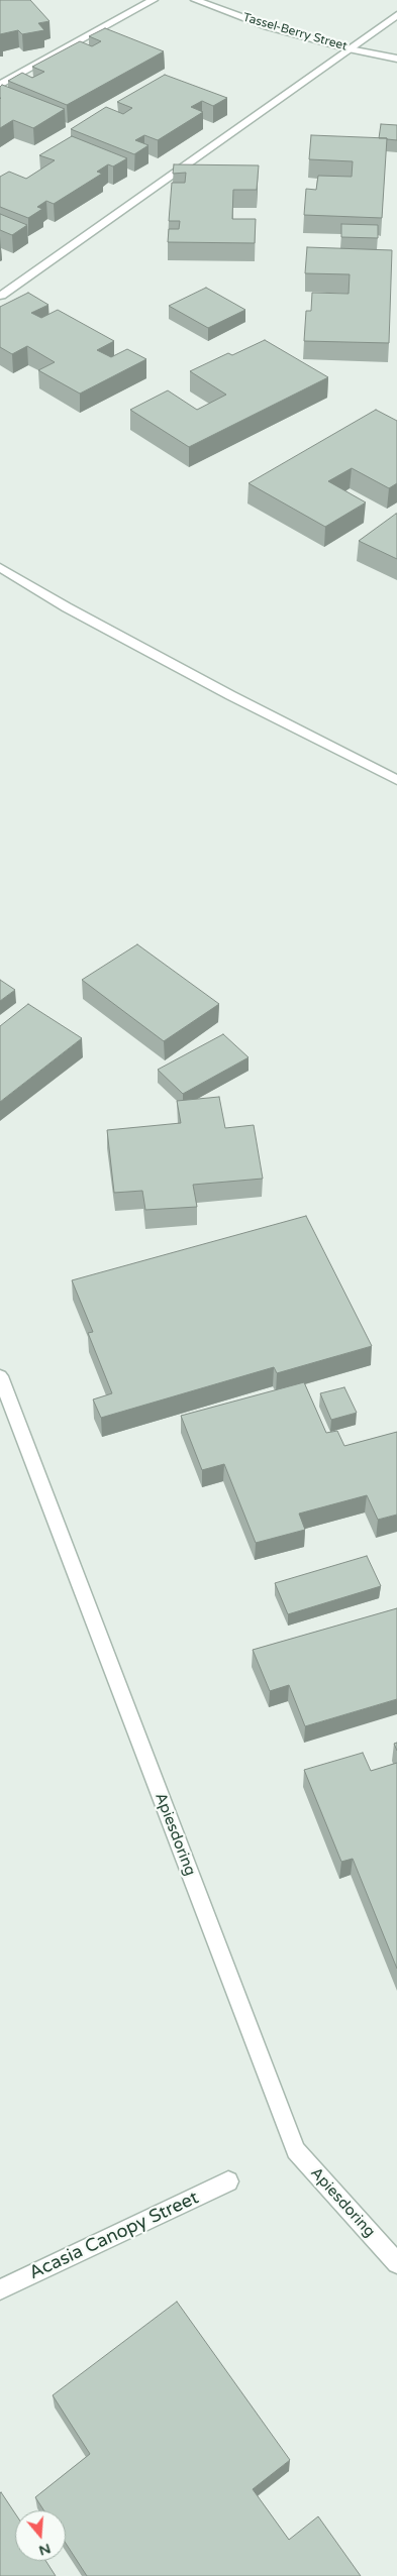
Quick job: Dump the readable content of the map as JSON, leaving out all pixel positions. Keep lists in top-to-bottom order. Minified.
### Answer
{"streets":{"street":["Tassel-Berry Street","Apiesdoring","Acasia Canopy Street"]},"north":"bottom"}
